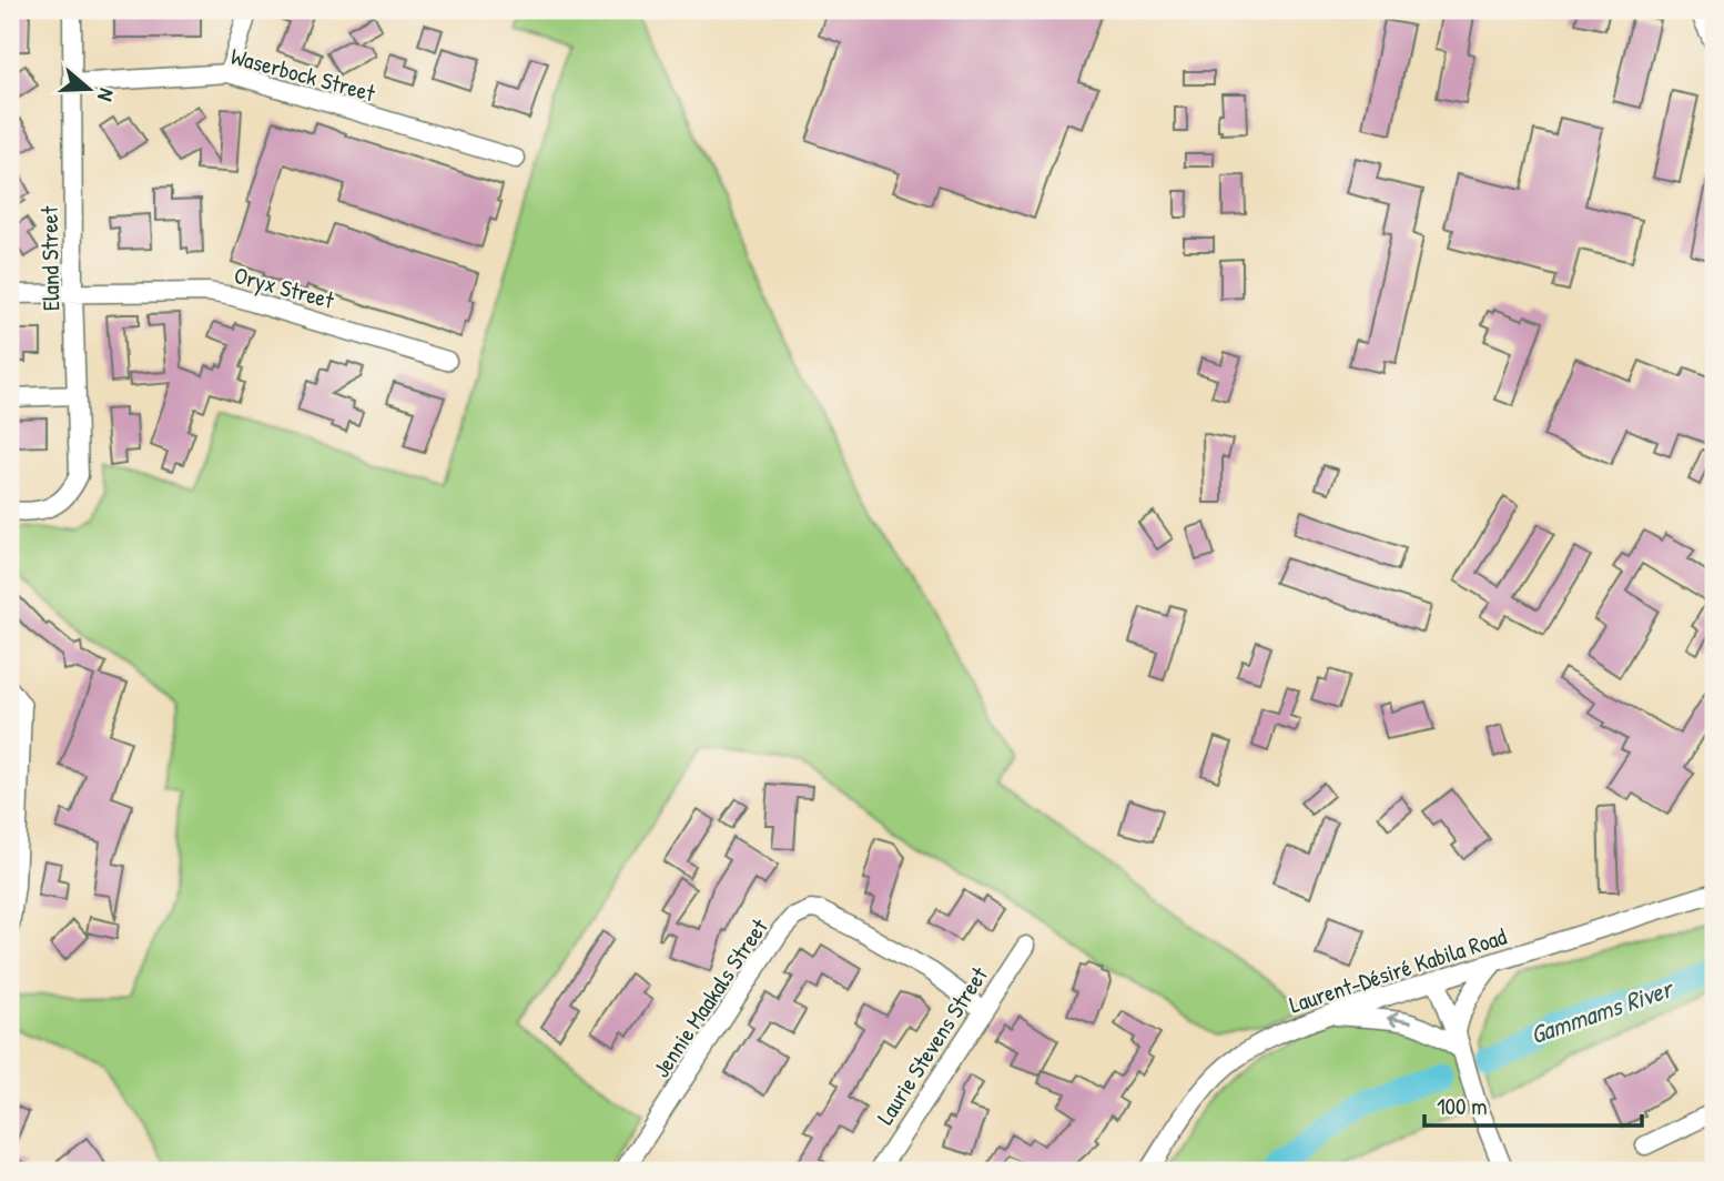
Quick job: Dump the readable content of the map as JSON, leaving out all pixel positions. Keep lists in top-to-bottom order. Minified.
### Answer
{"streets":{"street":["Waserbock Street","Eland Street","Oryx Street","Laurent-Désiré Kabila Road","Jennie Maakals Street","Laurie Stevens Street"]},"crossings":[["Waserbock Street","Eland Street"],["Eland Street","Oryx Street"],["Jennie Maakals Street","Laurie Stevens Street"]],"water":["Gammams River"],"scale_bar":"100 m","north":"right"}
